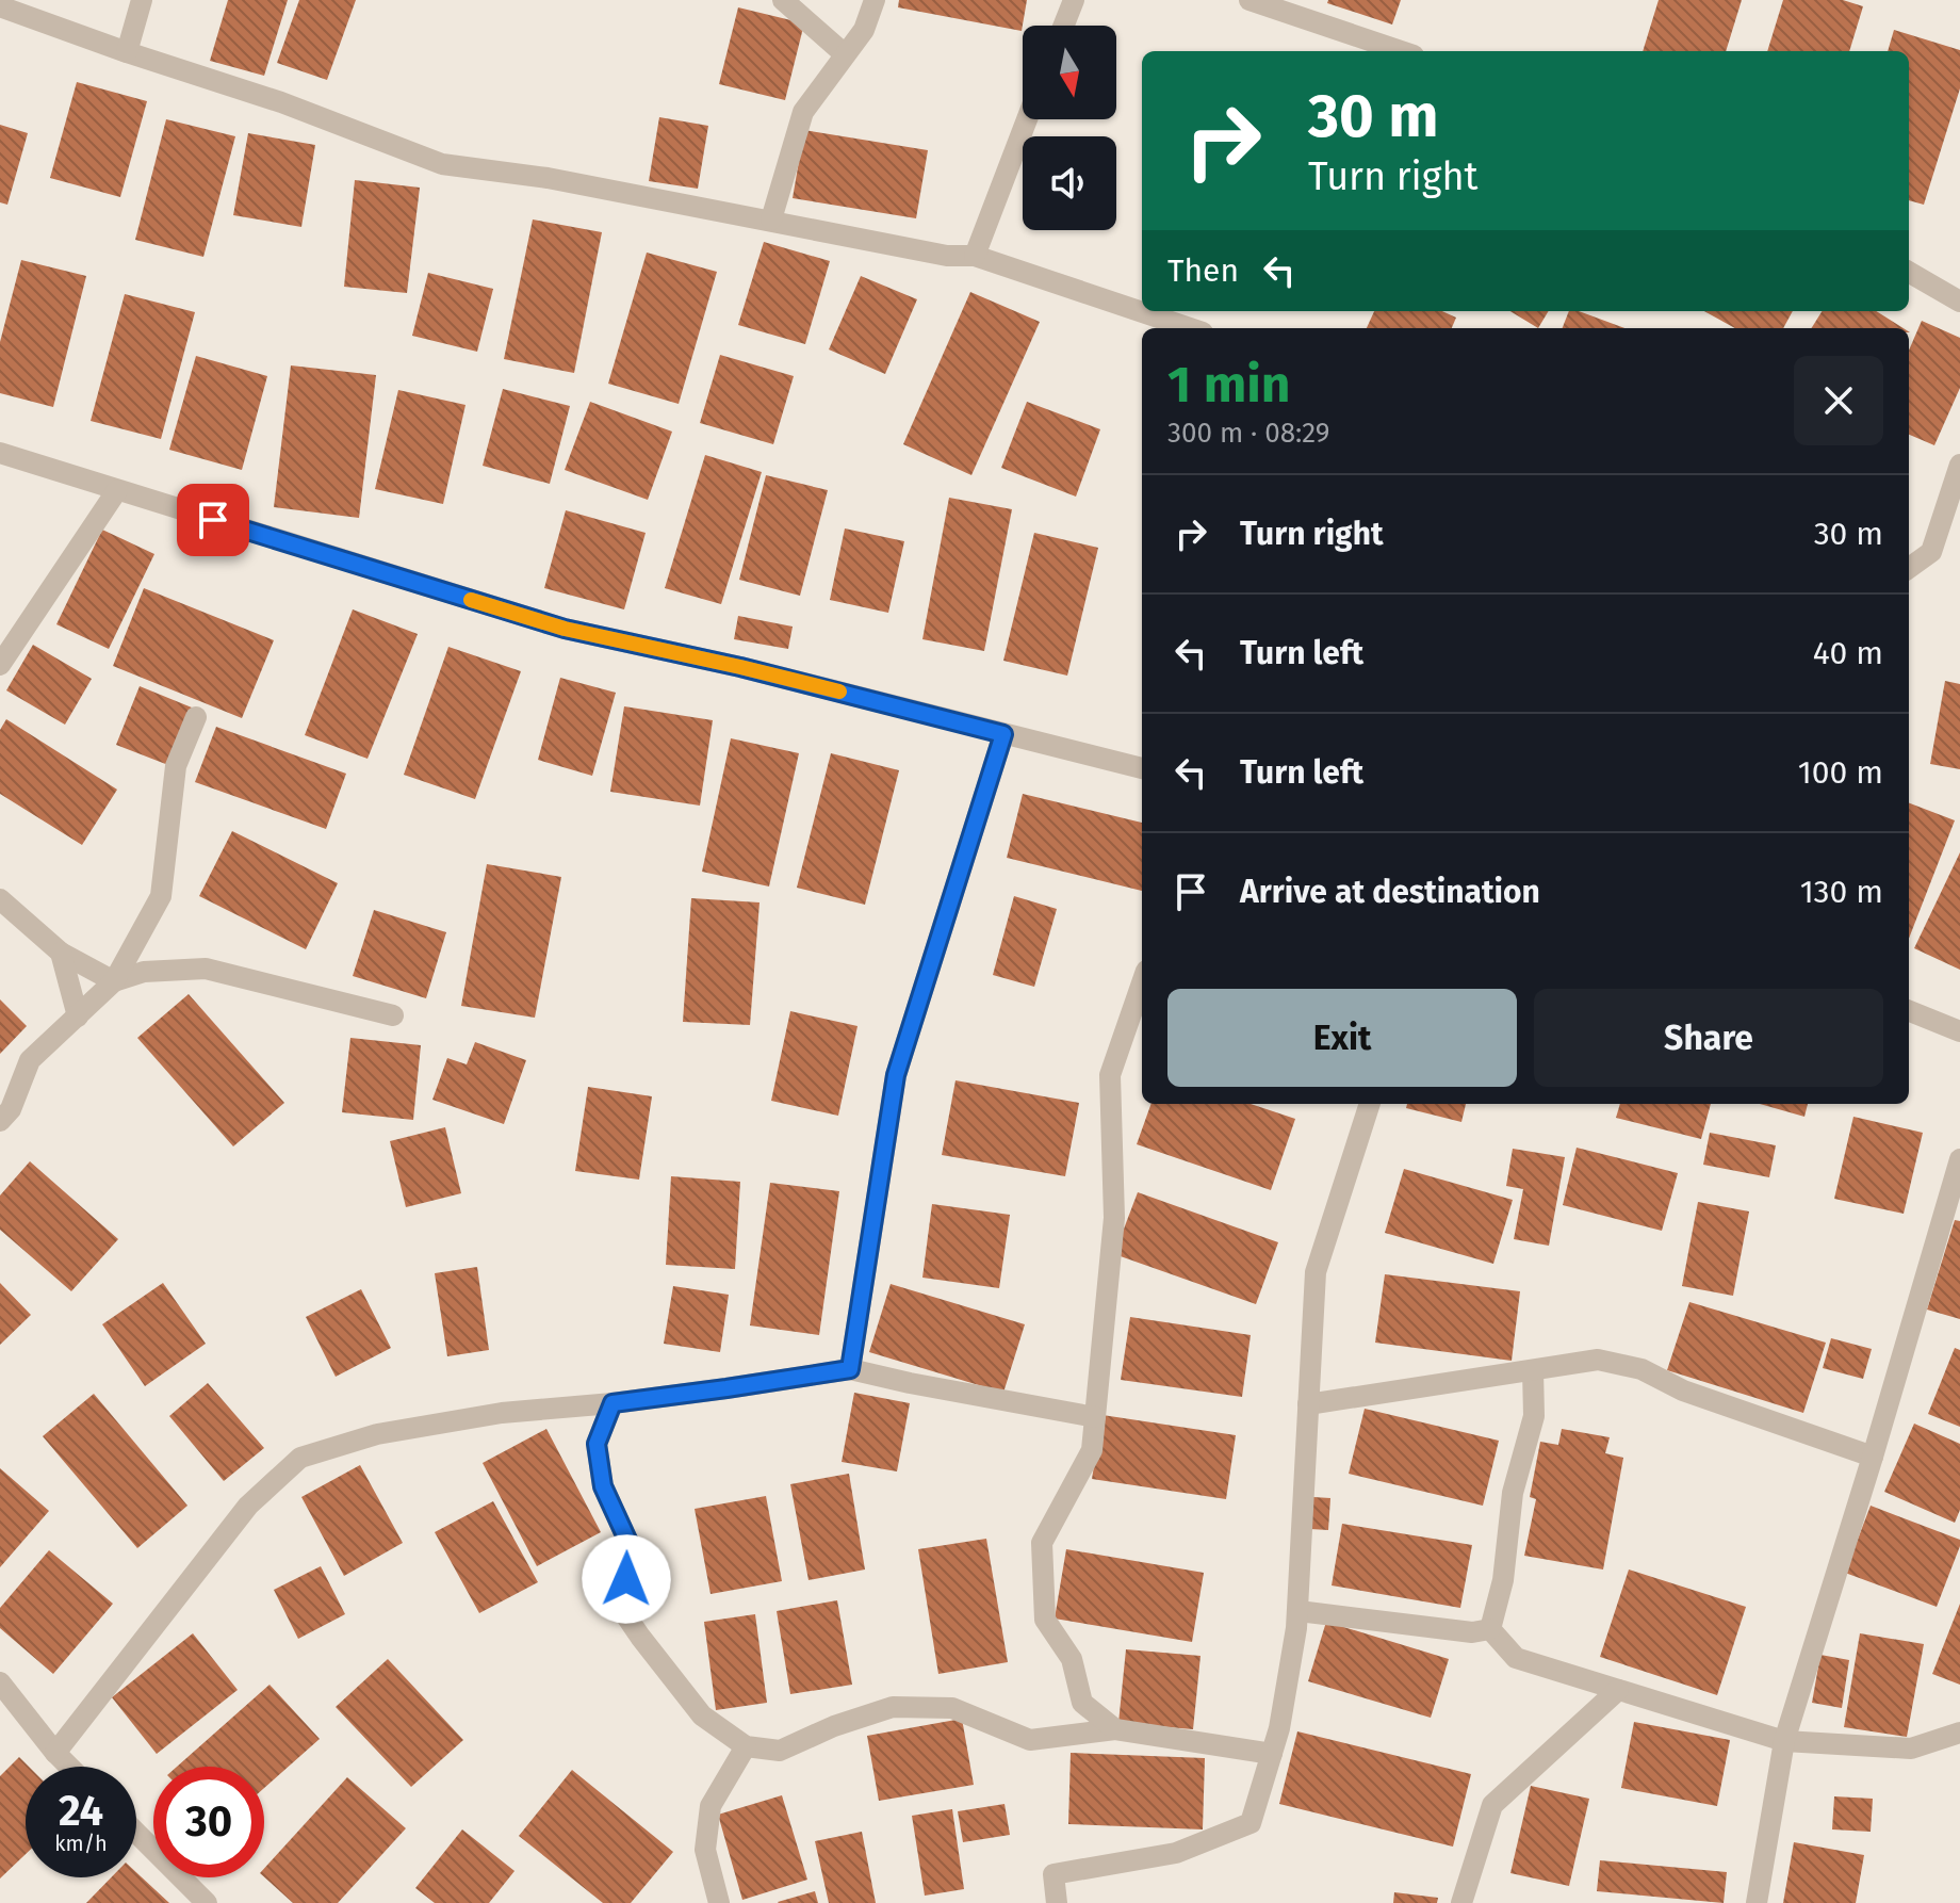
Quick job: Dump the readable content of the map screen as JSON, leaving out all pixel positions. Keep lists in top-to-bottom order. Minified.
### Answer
{"north":"bottom","page":{"turn":["30 m","Turn right"],"then":"Then","heading":["1 min","300 m · 08:29"],"list":[{"name":"Turn right","value":"30 m"},{"name":"Turn left","value":"40 m"},{"name":"Turn left","value":"100 m"},{"name":"Arrive at destination","value":"130 m"}],"buttons":["Exit","Share"],"speed":"24 km/h","limit":"30"}}
